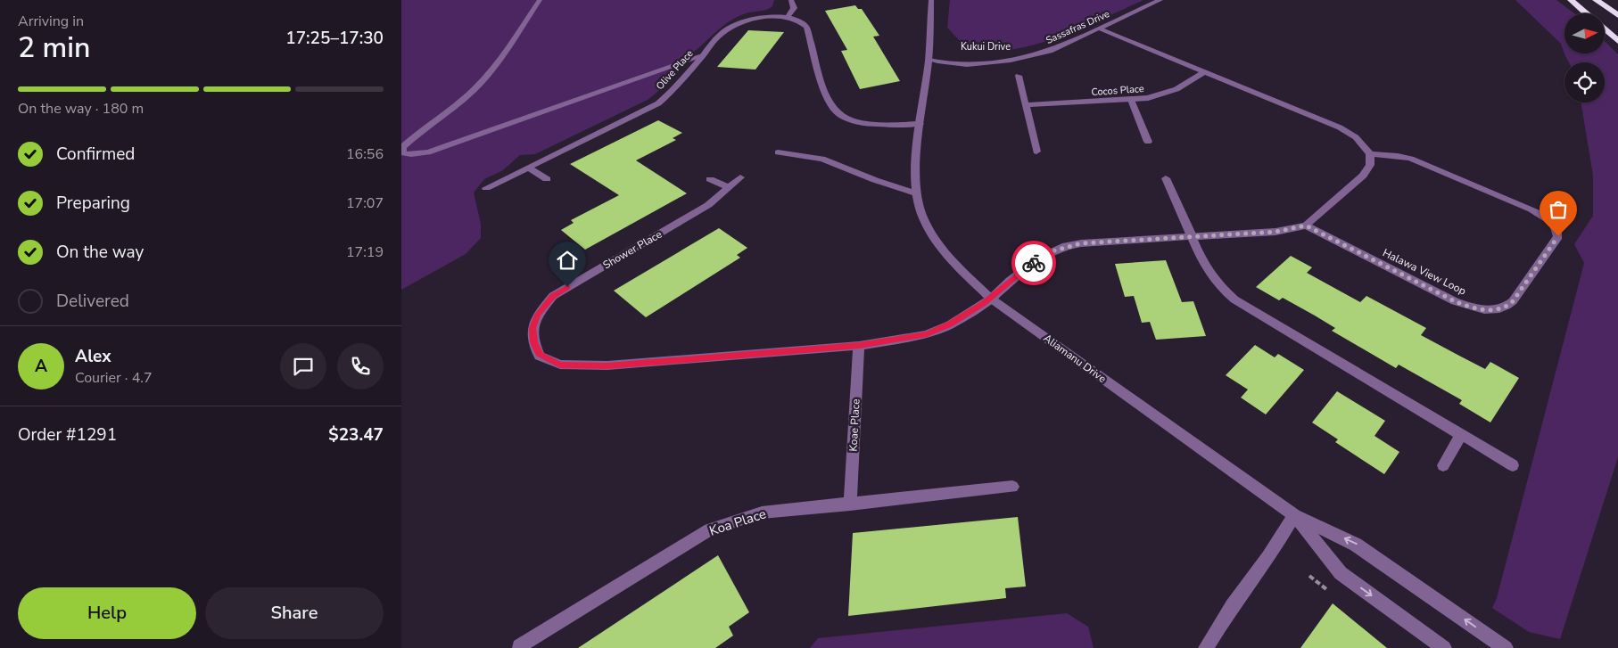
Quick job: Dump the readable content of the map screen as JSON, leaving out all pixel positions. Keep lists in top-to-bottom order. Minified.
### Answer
{"streets":{"street":["Sassafras Drive","Kukui Drive","Olive Place","Cocos Place","Shower Place","Halawa View Loop","Aliamanu Drive","Koae Place","Koa Place"]},"crossings":[["Sassafras Drive","Kukui Drive"],["Kukui Drive","Aliamanu Drive"],["Shower Place","Aliamanu Drive"],["Shower Place","Koae Place"],["Koae Place","Koa Place"]],"north":"right","page":{"heading":["2 min","Arriving in","17:25–17:30"],"panel":["Alex","Courier · 4.7","Order #1291","$23.47"],"bar":"On the way · 180 m","list":[["Confirmed","16:56"],["Preparing","17:07"],["On the way","17:19"],"Delivered"],"round":"A","buttons":["Help","Share"]}}
